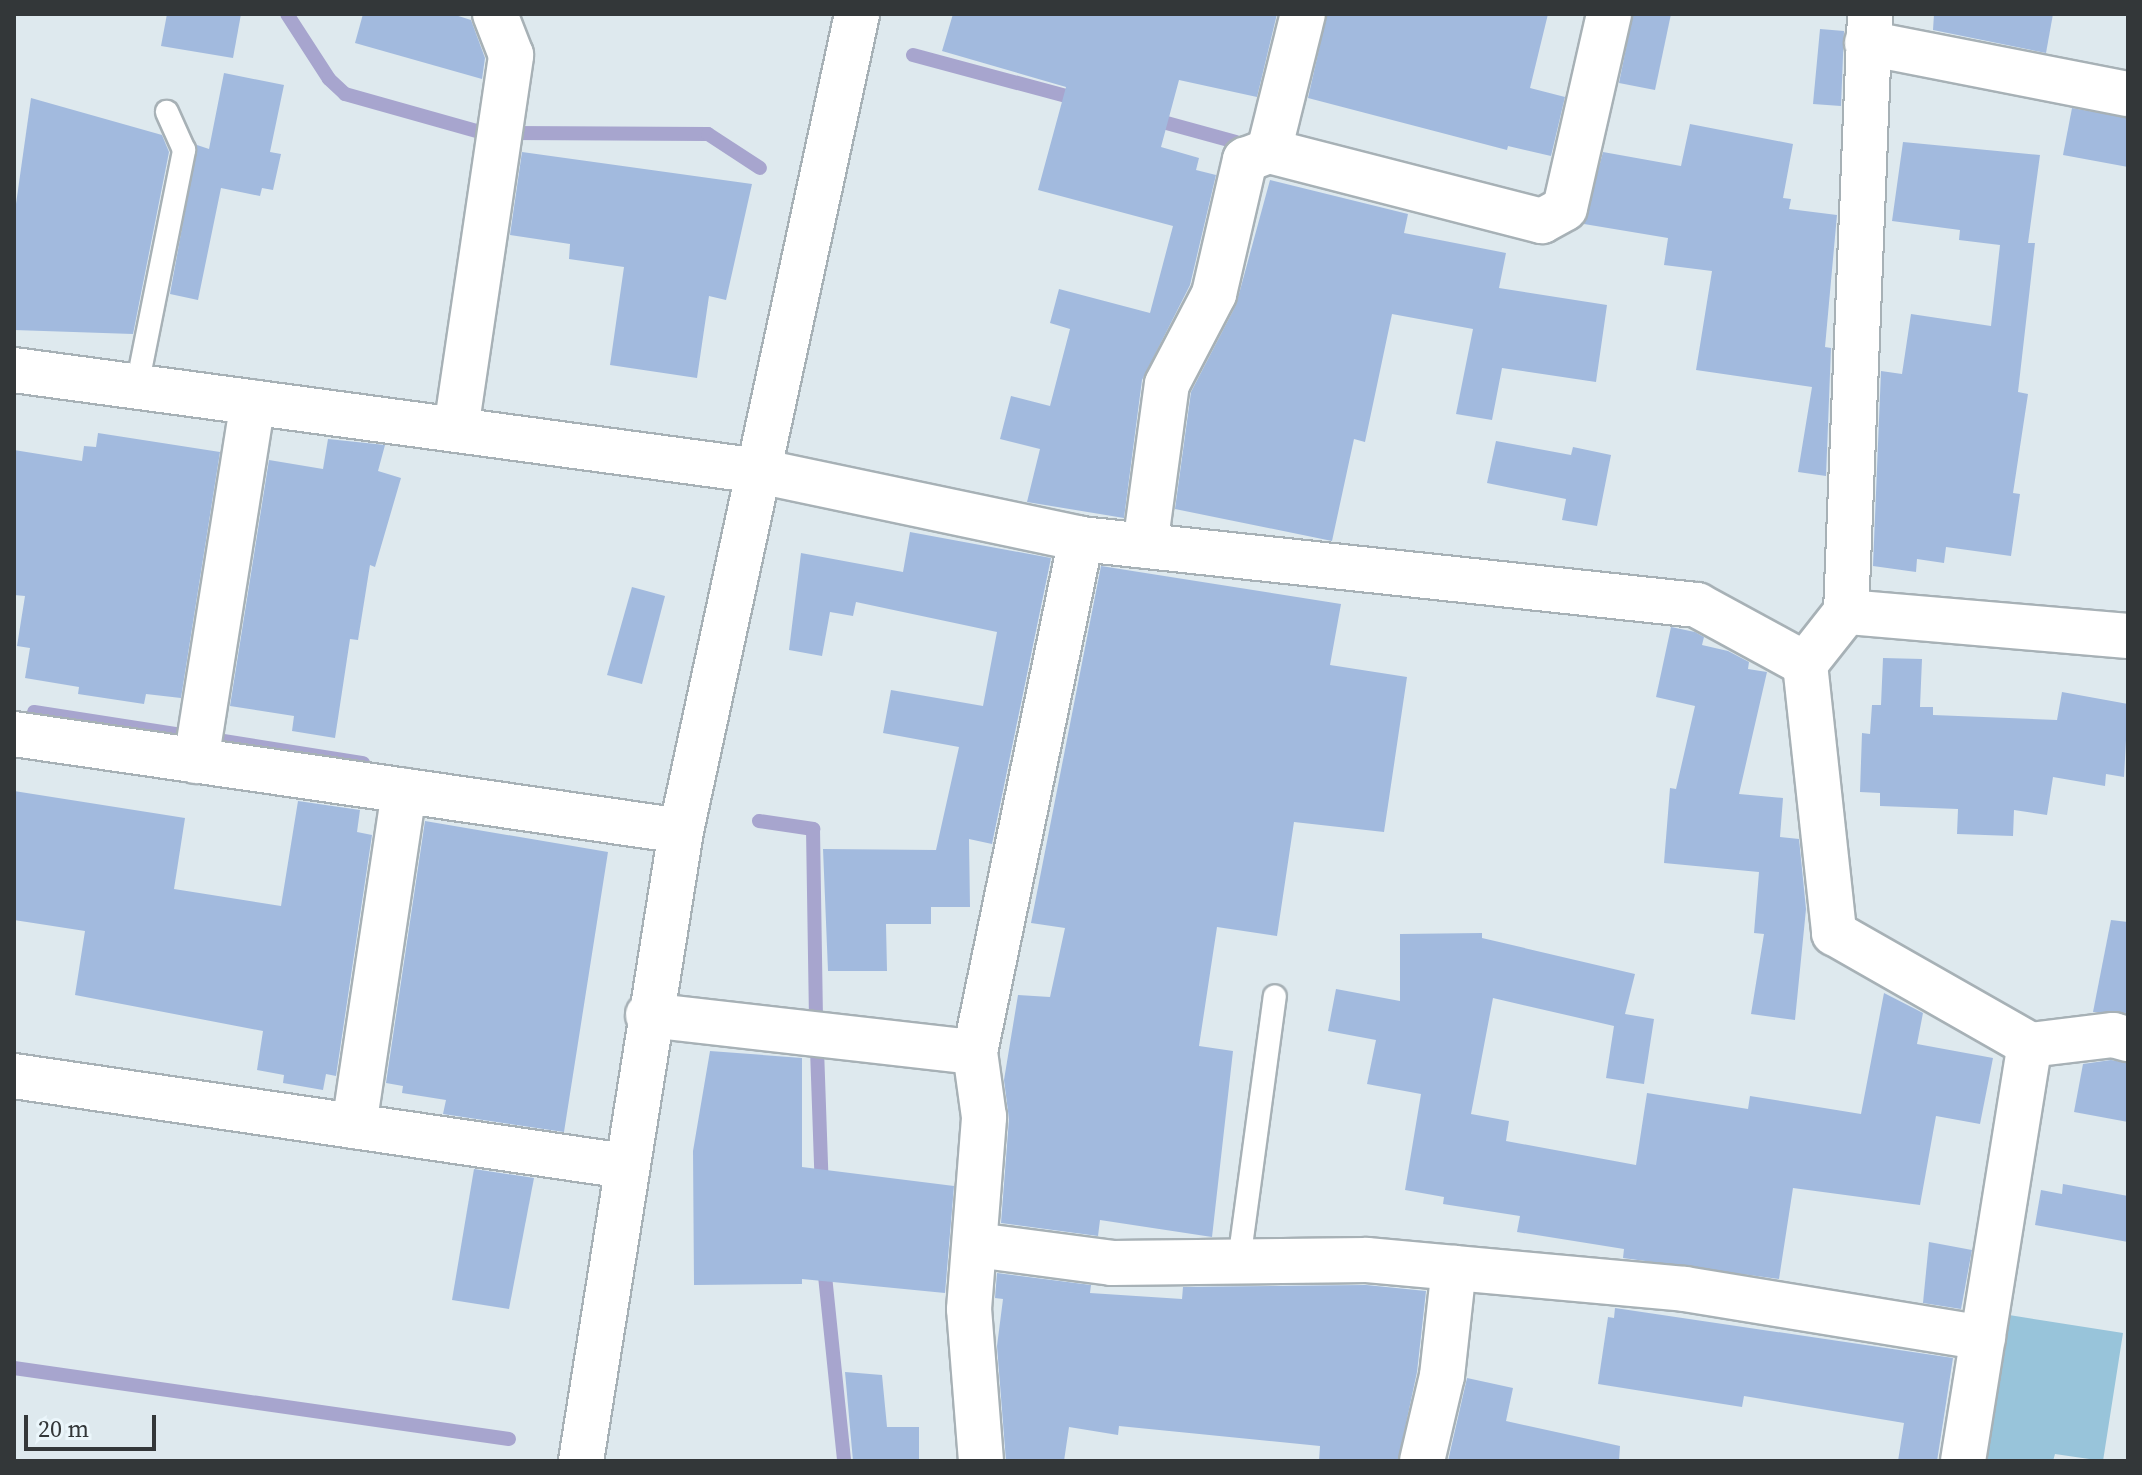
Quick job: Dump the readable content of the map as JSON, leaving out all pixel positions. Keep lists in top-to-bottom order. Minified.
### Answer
{"scale_bar":"20 m"}
